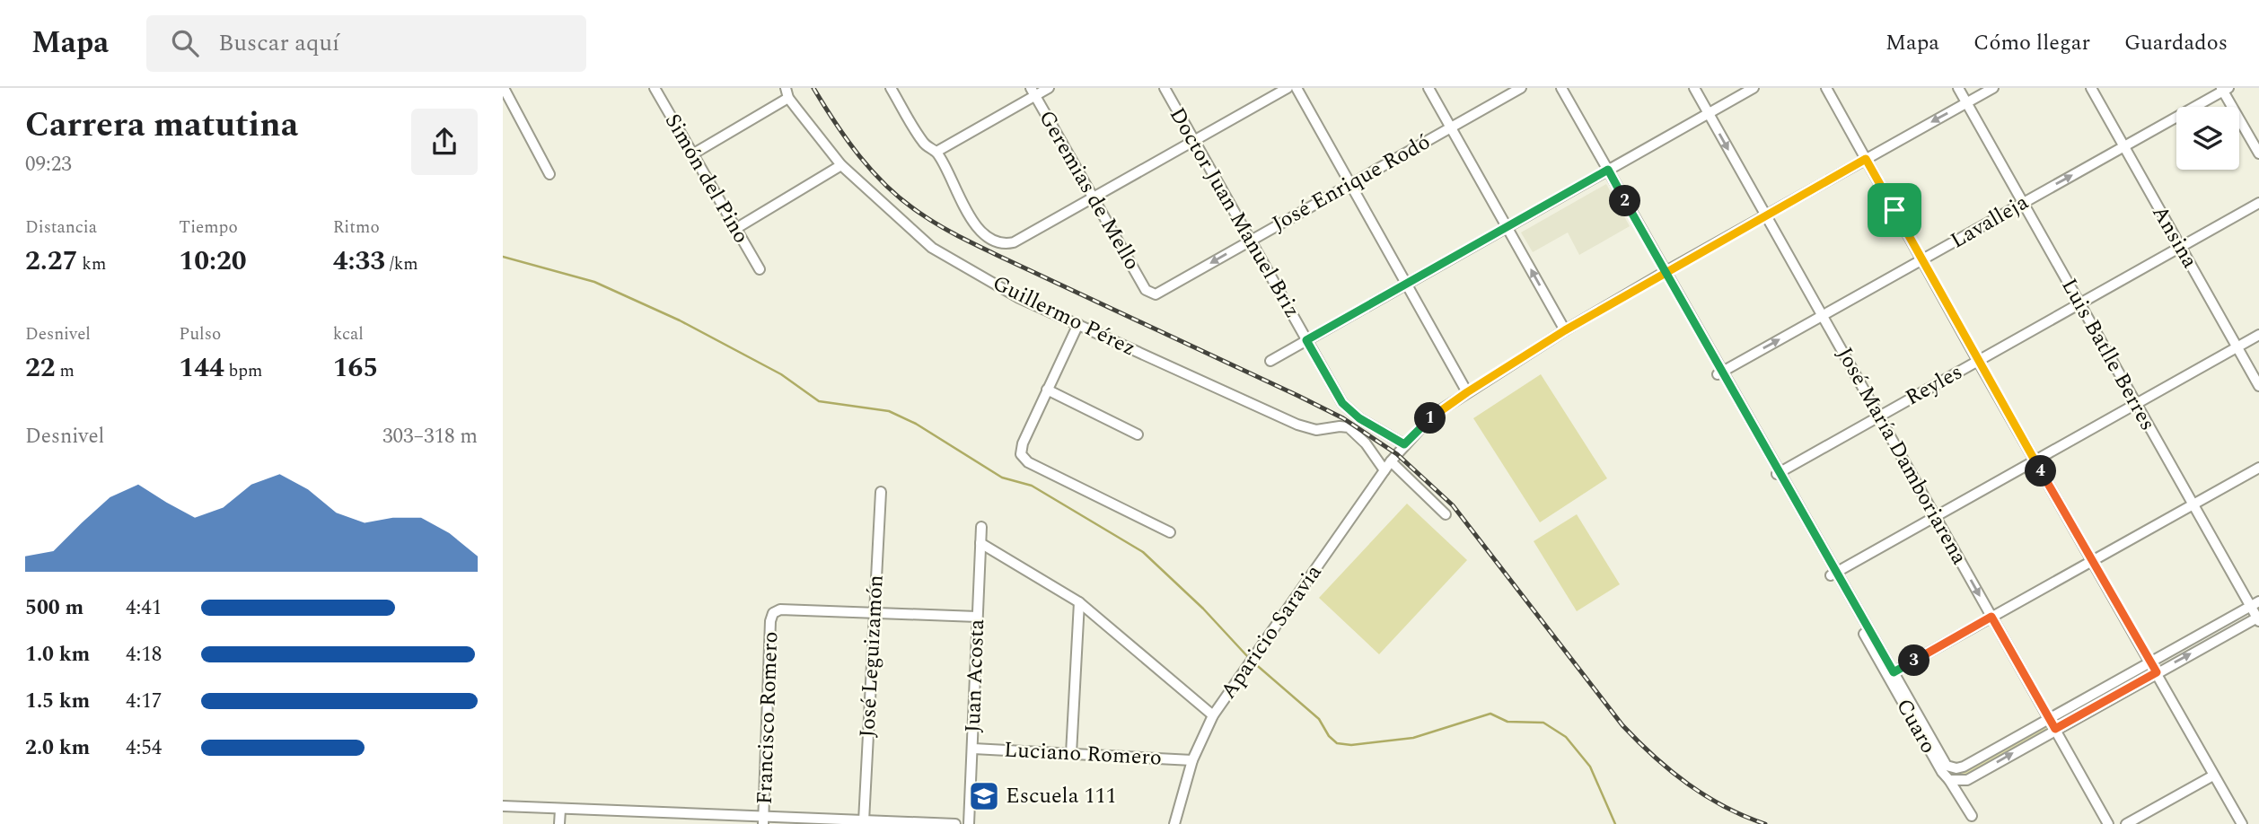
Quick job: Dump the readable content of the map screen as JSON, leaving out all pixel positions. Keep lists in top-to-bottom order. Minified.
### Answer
{"streets":{"street":["Simón del Pino","José Enrique Rodó","Geremias de Mello","Doctor Juan Manuel Briz","Lavalleja","Ansina","Guillermo Pérez","Luis Batlle Berres","Reyles","José María Damboriarena","Aparicio Saravia","José Leguizamón","Juan Acosta","Francisco Romero","Cuaro","Luciano Romero"]},"crossings":[["José Enrique Rodó","Geremias de Mello"],["José Enrique Rodó","Doctor Juan Manuel Briz"],["Doctor Juan Manuel Briz","Aparicio Saravia"],["Lavalleja","Ansina"],["Lavalleja","Luis Batlle Berres"],["Lavalleja","José María Damboriarena"],["Lavalleja","Cuaro"],["Ansina","Reyles"],["Guillermo Pérez","Aparicio Saravia"],["Luis Batlle Berres","Reyles"],["Luis Batlle Berres","Aparicio Saravia"],["Reyles","José María Damboriarena"],["Reyles","Cuaro"],["José María Damboriarena","Aparicio Saravia"],["José María Damboriarena","Cuaro"],["Aparicio Saravia","Cuaro"],["Aparicio Saravia","Luciano Romero"],["José Leguizamón","Francisco Romero"],["Juan Acosta","Luciano Romero"]],"one_way":["Lavalleja"],"places":{"school or university":["Escuela 111"]},"page":{"header":"Mapa","search":"Buscar aquí","nav":["Mapa","Cómo llegar","Guardados"],"heading":["Carrera matutina","09:23"],"pins":["2","1","4","3"],"stats":[["Distancia","2.27 km"],["Tiempo","10:20"],["Ritmo","4:33 /km"],["Desnivel","22 m"],["Pulso","144 bpm"],["kcal","165"]],"chart":["Desnivel","303–318 m"],"list":[{"name":"500 m","note":"4:41"},{"name":"1.0 km","note":"4:18"},{"name":"1.5 km","note":"4:17"},{"name":"2.0 km","note":"4:54"}]}}
